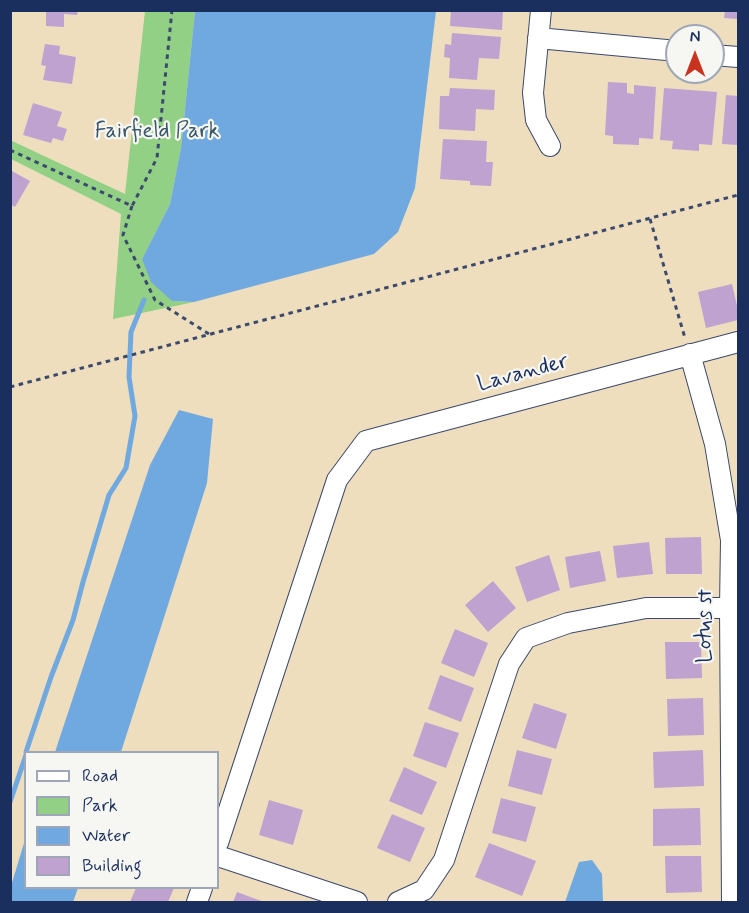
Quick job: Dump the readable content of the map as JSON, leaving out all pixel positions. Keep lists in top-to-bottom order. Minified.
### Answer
{"streets":{"street":["Lavander","Lotus st"]},"crossings":[["Lavander","Lotus st"]],"parks":["Fairfield Park"],"legend":["Road","Park","Water","Building"],"north":"top"}
